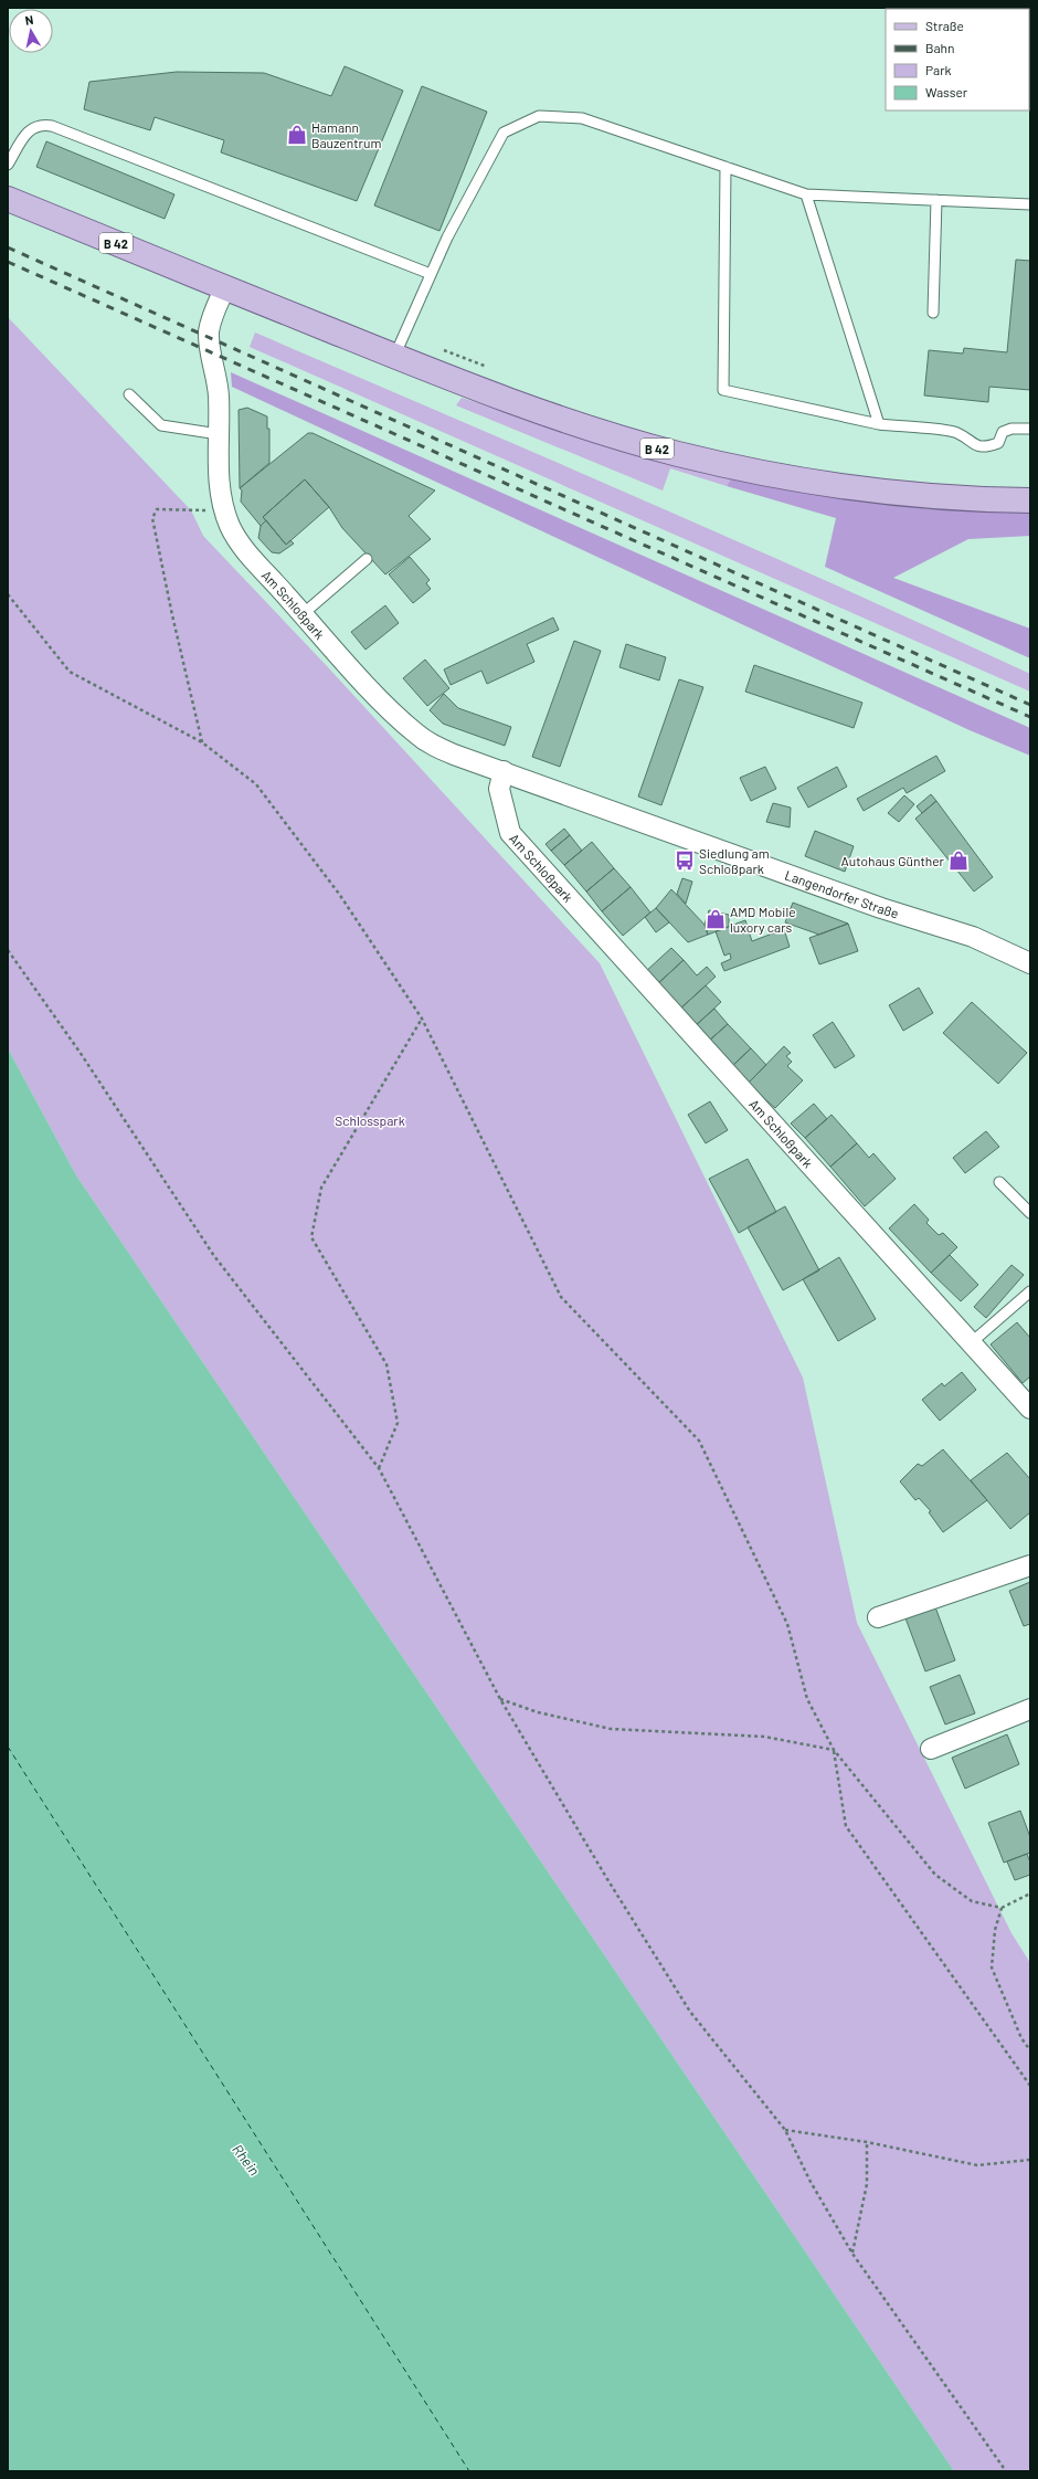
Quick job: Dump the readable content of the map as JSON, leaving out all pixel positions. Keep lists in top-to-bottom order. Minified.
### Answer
{"streets":{"main road":["B 42"],"street":["Am Schloßpark","Langendorfer Straße"]},"crossings":[["B 42","Am Schloßpark"],["Am Schloßpark","Langendorfer Straße"]],"water":["Rhein"],"parks":["Schlosspark"],"places":{"shop":["Hamann Bauzentrum","Autohaus Günther","AMD Mobile luxory cars"],"bus stop":["Siedlung am Schloßpark"]},"legend":["Straße","Bahn","Park","Wasser"],"north":"top"}
